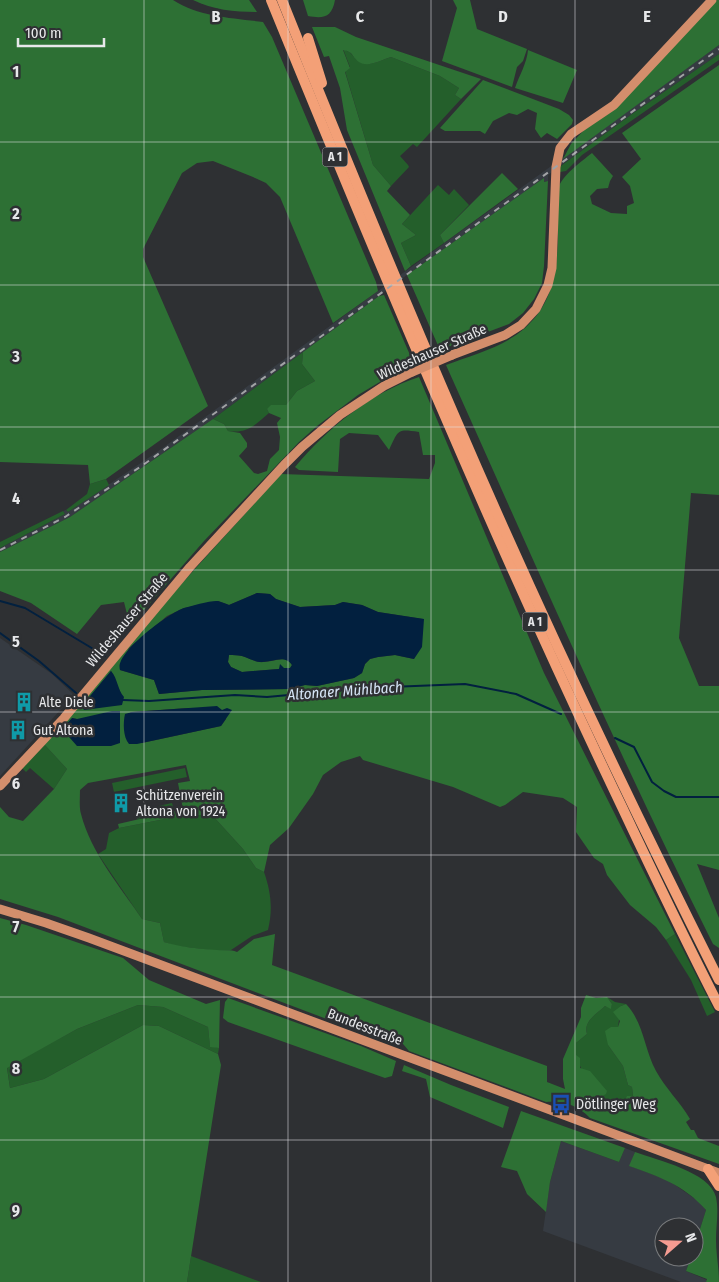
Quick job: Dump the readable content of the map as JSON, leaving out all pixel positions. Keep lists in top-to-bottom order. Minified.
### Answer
{"streets":{"highway":["A 1"],"main road":["Wildeshauser Straße","Bundesstraße"]},"water":["Altonaer Mühlbach"],"places":{"building":["Alte Diele","Gut Altona","Schützenverein Altona von 1924"],"bus stop":["Dötlinger Weg"]},"scale_bar":"100 m","north":"right","grid":{"columns":["B","C","D","E"],"rows":["1","2","3","4","5","6","7","8","9"]}}
